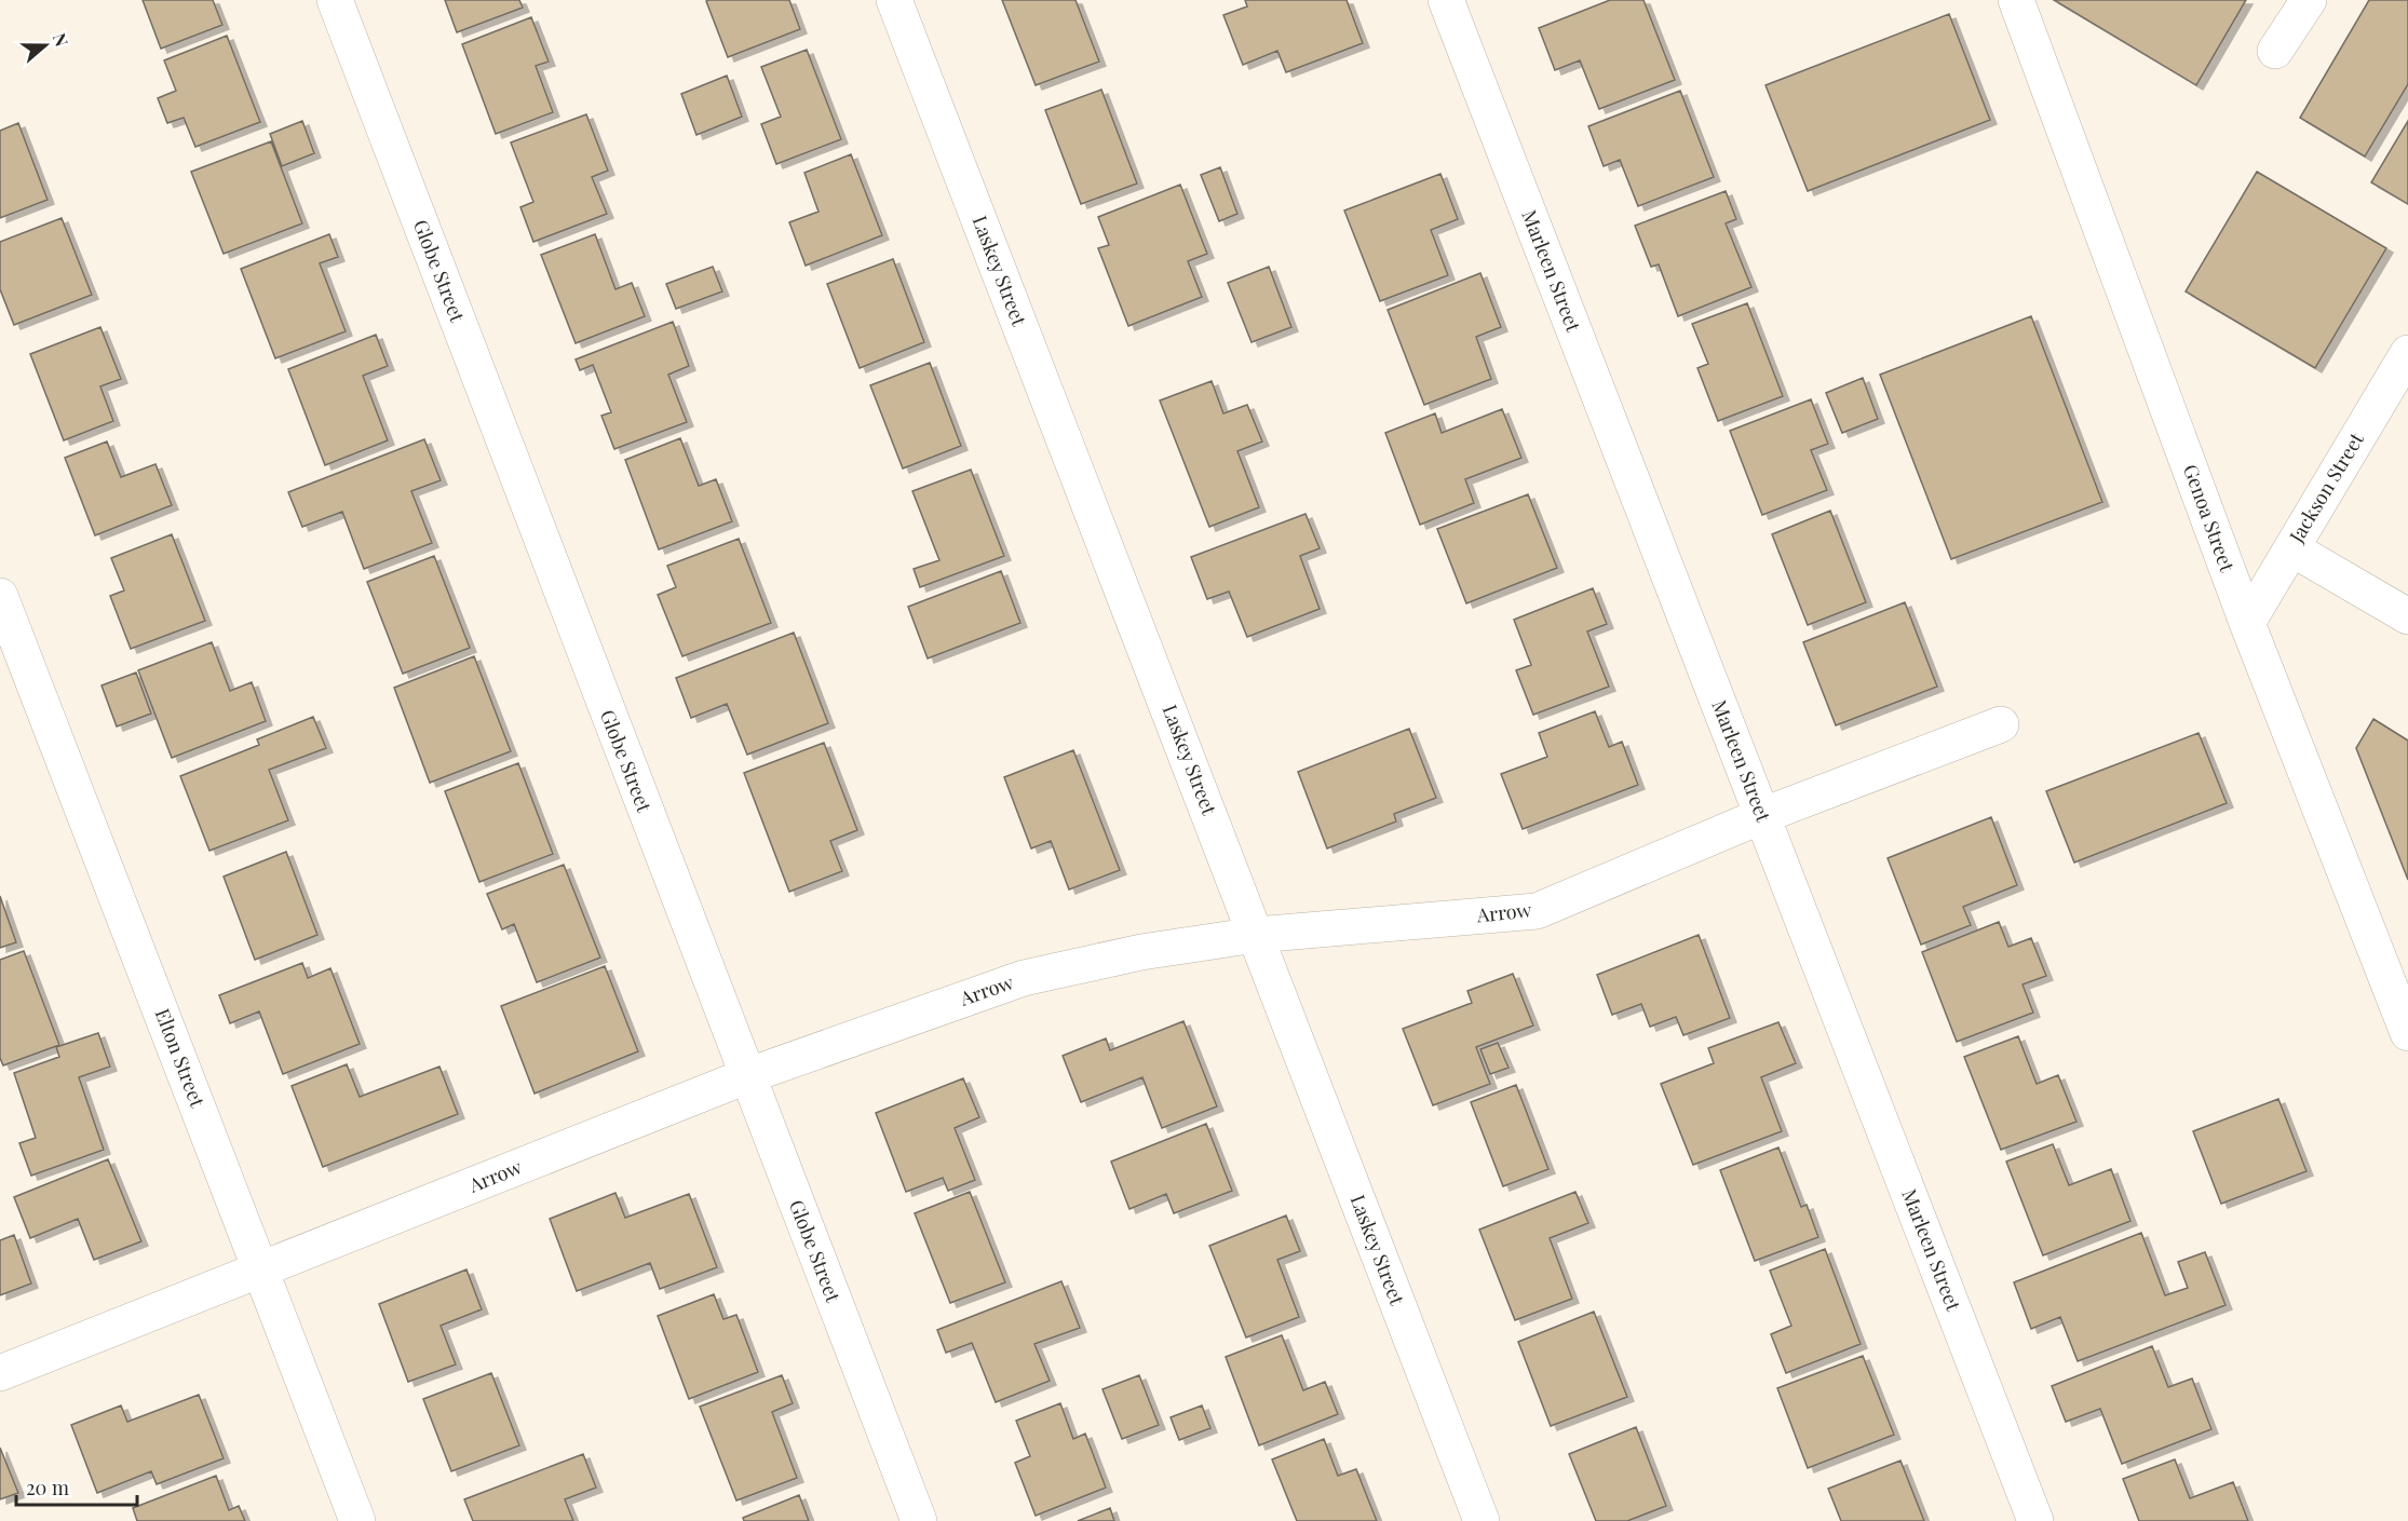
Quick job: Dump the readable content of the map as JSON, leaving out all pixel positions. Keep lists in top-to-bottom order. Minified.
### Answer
{"streets":{"street":["Globe Street","Laskey Street","Marleen Street","Jackson Street","Genoa Street","Arrow","Elton Street"]},"crossings":[["Globe Street","Arrow"],["Laskey Street","Arrow"],["Marleen Street","Arrow"],["Jackson Street","Genoa Street"],["Arrow","Elton Street"]],"scale_bar":"20 m","north":"right"}
